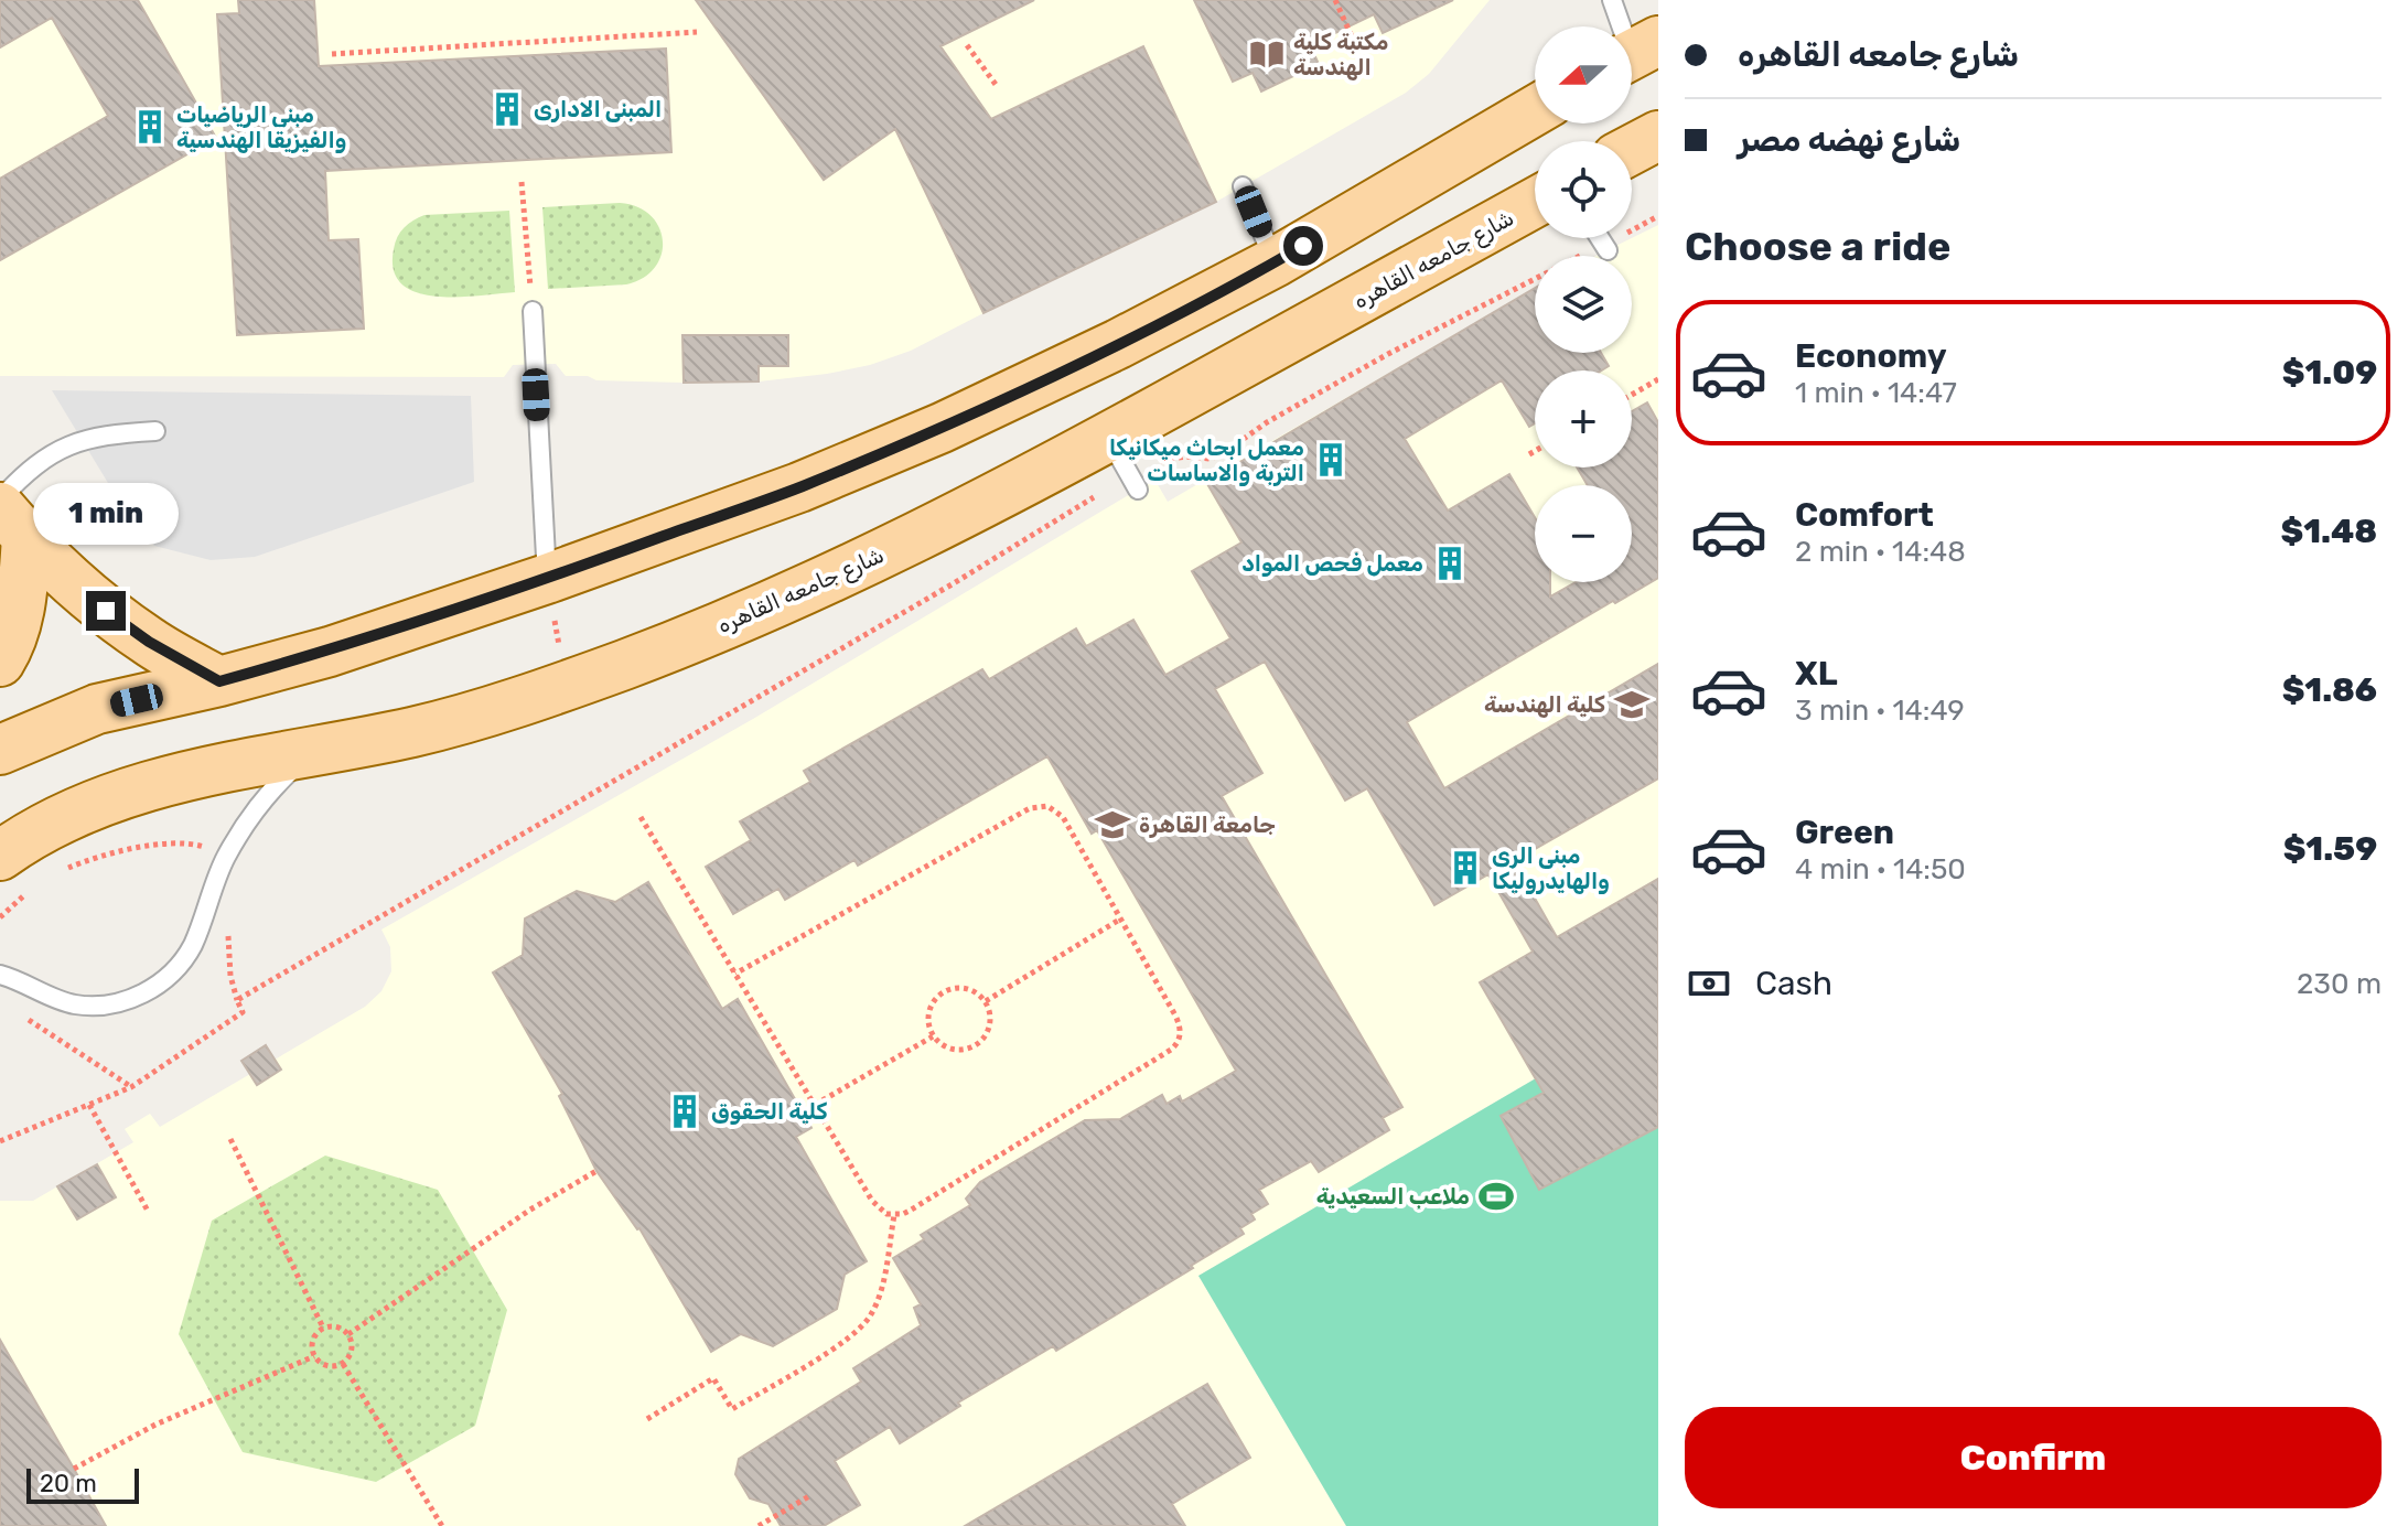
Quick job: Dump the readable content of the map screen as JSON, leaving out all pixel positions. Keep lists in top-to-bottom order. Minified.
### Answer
{"streets":{"main road":["شارع جامعه القاهره"]},"places":{"library":["مكتبة كلية الهندسة"],"building":["المبنى الادارى","مبنى الرياضيات والفيزيقا الهندسية","معمل ابحاث ميكانيكا التربة والاساسات","معمل فحص المواد","مبنى الرى والهايدروليكا","كلية الحقوق"],"school or university":["كلية الهندسة","جامعة القاهرة"],"sports":["ملاعب السعيدية"]},"scale_bar":"20 m","north":"left","page":{"banner":["شارع جامعه القاهره","شارع نهضه مصر"],"map_buttons":["+","−"],"heading":"Choose a ride","list":[{"name":"Economy","note":"1 min · 14:47","value":"$1.09"},{"name":"Comfort","note":"2 min · 14:48","value":"$1.48"},{"name":"XL","note":"3 min · 14:49","value":"$1.86"},{"name":"Green","note":"4 min · 14:50","value":"$1.59"}],"bubble":"1 min","pay":["Cash","230 m"],"buttons":"Confirm","scale":"20 m"}}
